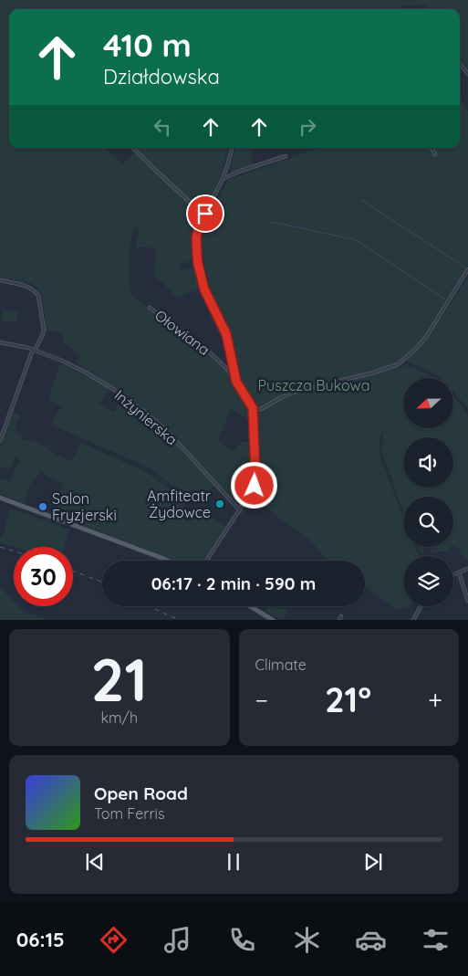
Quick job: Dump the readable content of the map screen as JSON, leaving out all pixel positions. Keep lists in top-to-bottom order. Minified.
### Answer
{"streets":{"street":["Ołowiana","Inżynierska"]},"parks":["Puszcza Bukowa"],"places":["Amfiteatr Żydowce","Salon Fryzjerski"],"north":"left","page":{"turn":["410 m","Działdowska"],"limit":"30","trip":"06:17 · 2 min · 590 m","tile":[["21","km/h"],"Climate"],"heat":["−","21°","+"],"song":["Open Road","Tom Ferris"],"tabs":"06:15"}}
